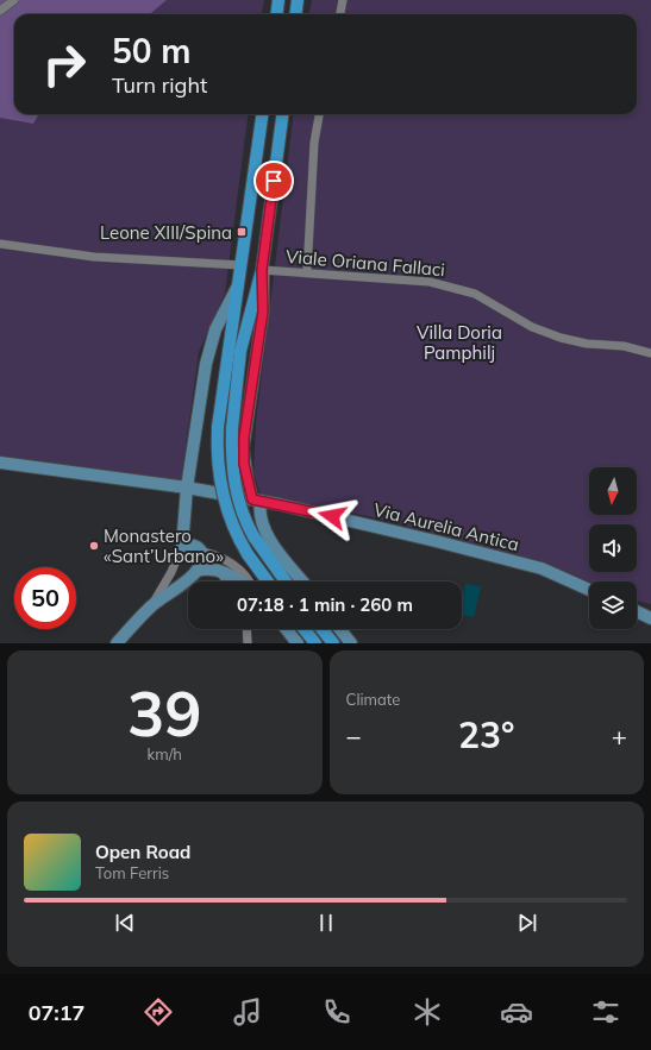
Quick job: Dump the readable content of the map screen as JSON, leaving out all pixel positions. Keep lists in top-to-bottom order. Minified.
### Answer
{"streets":{"main road":["Via Aurelia Antica"],"street":["Viale Oriana Fallaci"]},"parks":["Villa Doria Pamphilj"],"places":{"transit":["Leone XIII/Spina"],"other":["Monastero «Sant’Urbano»"]},"north":"bottom","page":{"turn":["50 m","Turn right"],"limit":"50","trip":"07:18 · 1 min · 260 m","tile":[["39","km/h"],"Climate"],"heat":["−","23°","+"],"song":["Open Road","Tom Ferris"],"tabs":"07:17"}}
